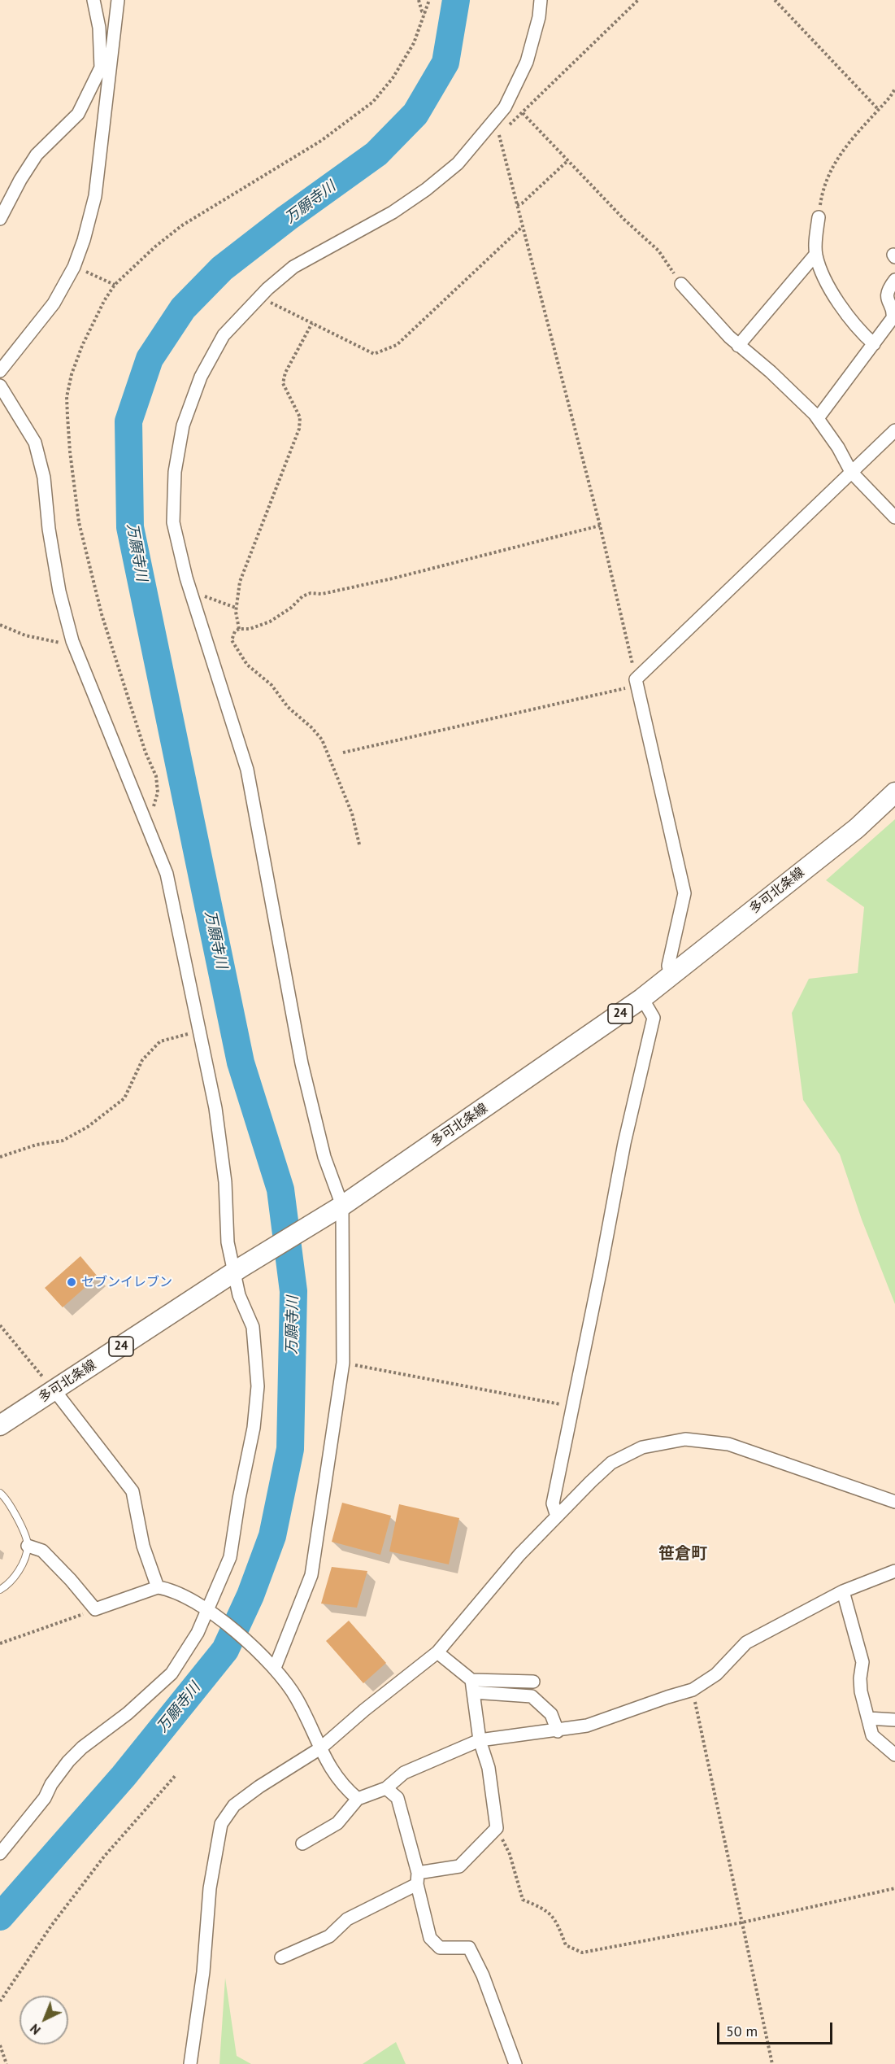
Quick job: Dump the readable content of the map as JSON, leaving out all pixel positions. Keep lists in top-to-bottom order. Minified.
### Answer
{"streets":{"main road":["多可北条線","24"]},"districts":["笹倉町"],"water":["万願寺川"],"places":["セブンイレブン"],"scale_bar":"50 m","north":"bottom left"}
